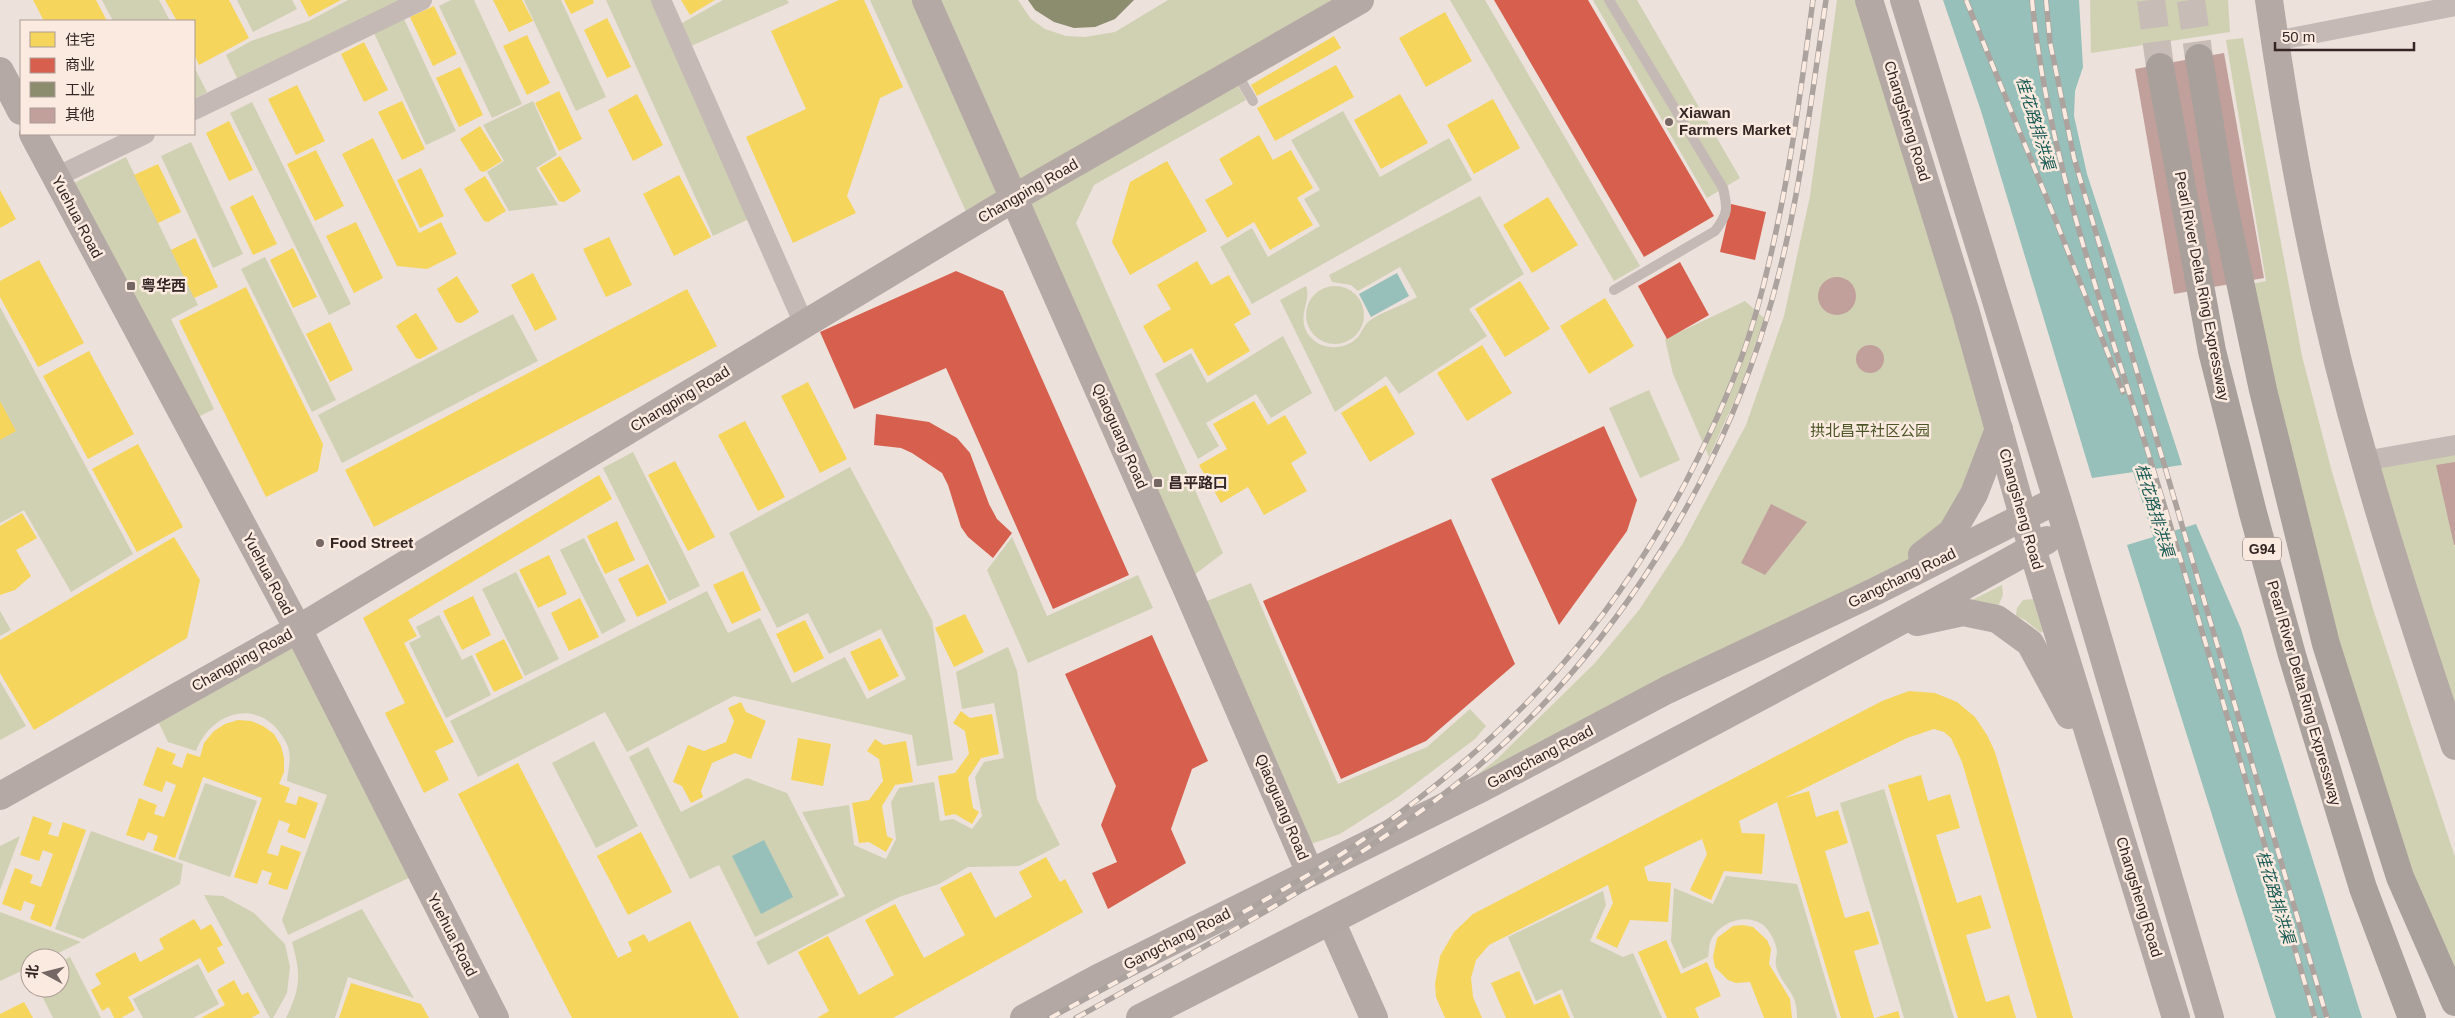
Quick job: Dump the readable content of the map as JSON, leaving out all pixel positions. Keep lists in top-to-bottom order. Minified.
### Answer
{"streets":{"highway":["Pearl River Delta Ring Expressway","G94"],"main road":["Changsheng Road","Gangchang Road"],"street":["Changping Road","Yuehua Road","Qiaoguang Road"]},"crossings":[["Changsheng Road","Gangchang Road"],["Changping Road","Yuehua Road"],["Changping Road","Qiaoguang Road"],["Qiaoguang Road","Gangchang Road"]],"water":["桂花路排洪渠"],"parks":["拱北昌平社区公园"],"places":{"other":["Xiawan Farmers Market","Food Street"],"transit":["粤华西","昌平路口"]},"legend":["住宅","商业","工业","其他"],"scale_bar":"50 m","north":"left"}
